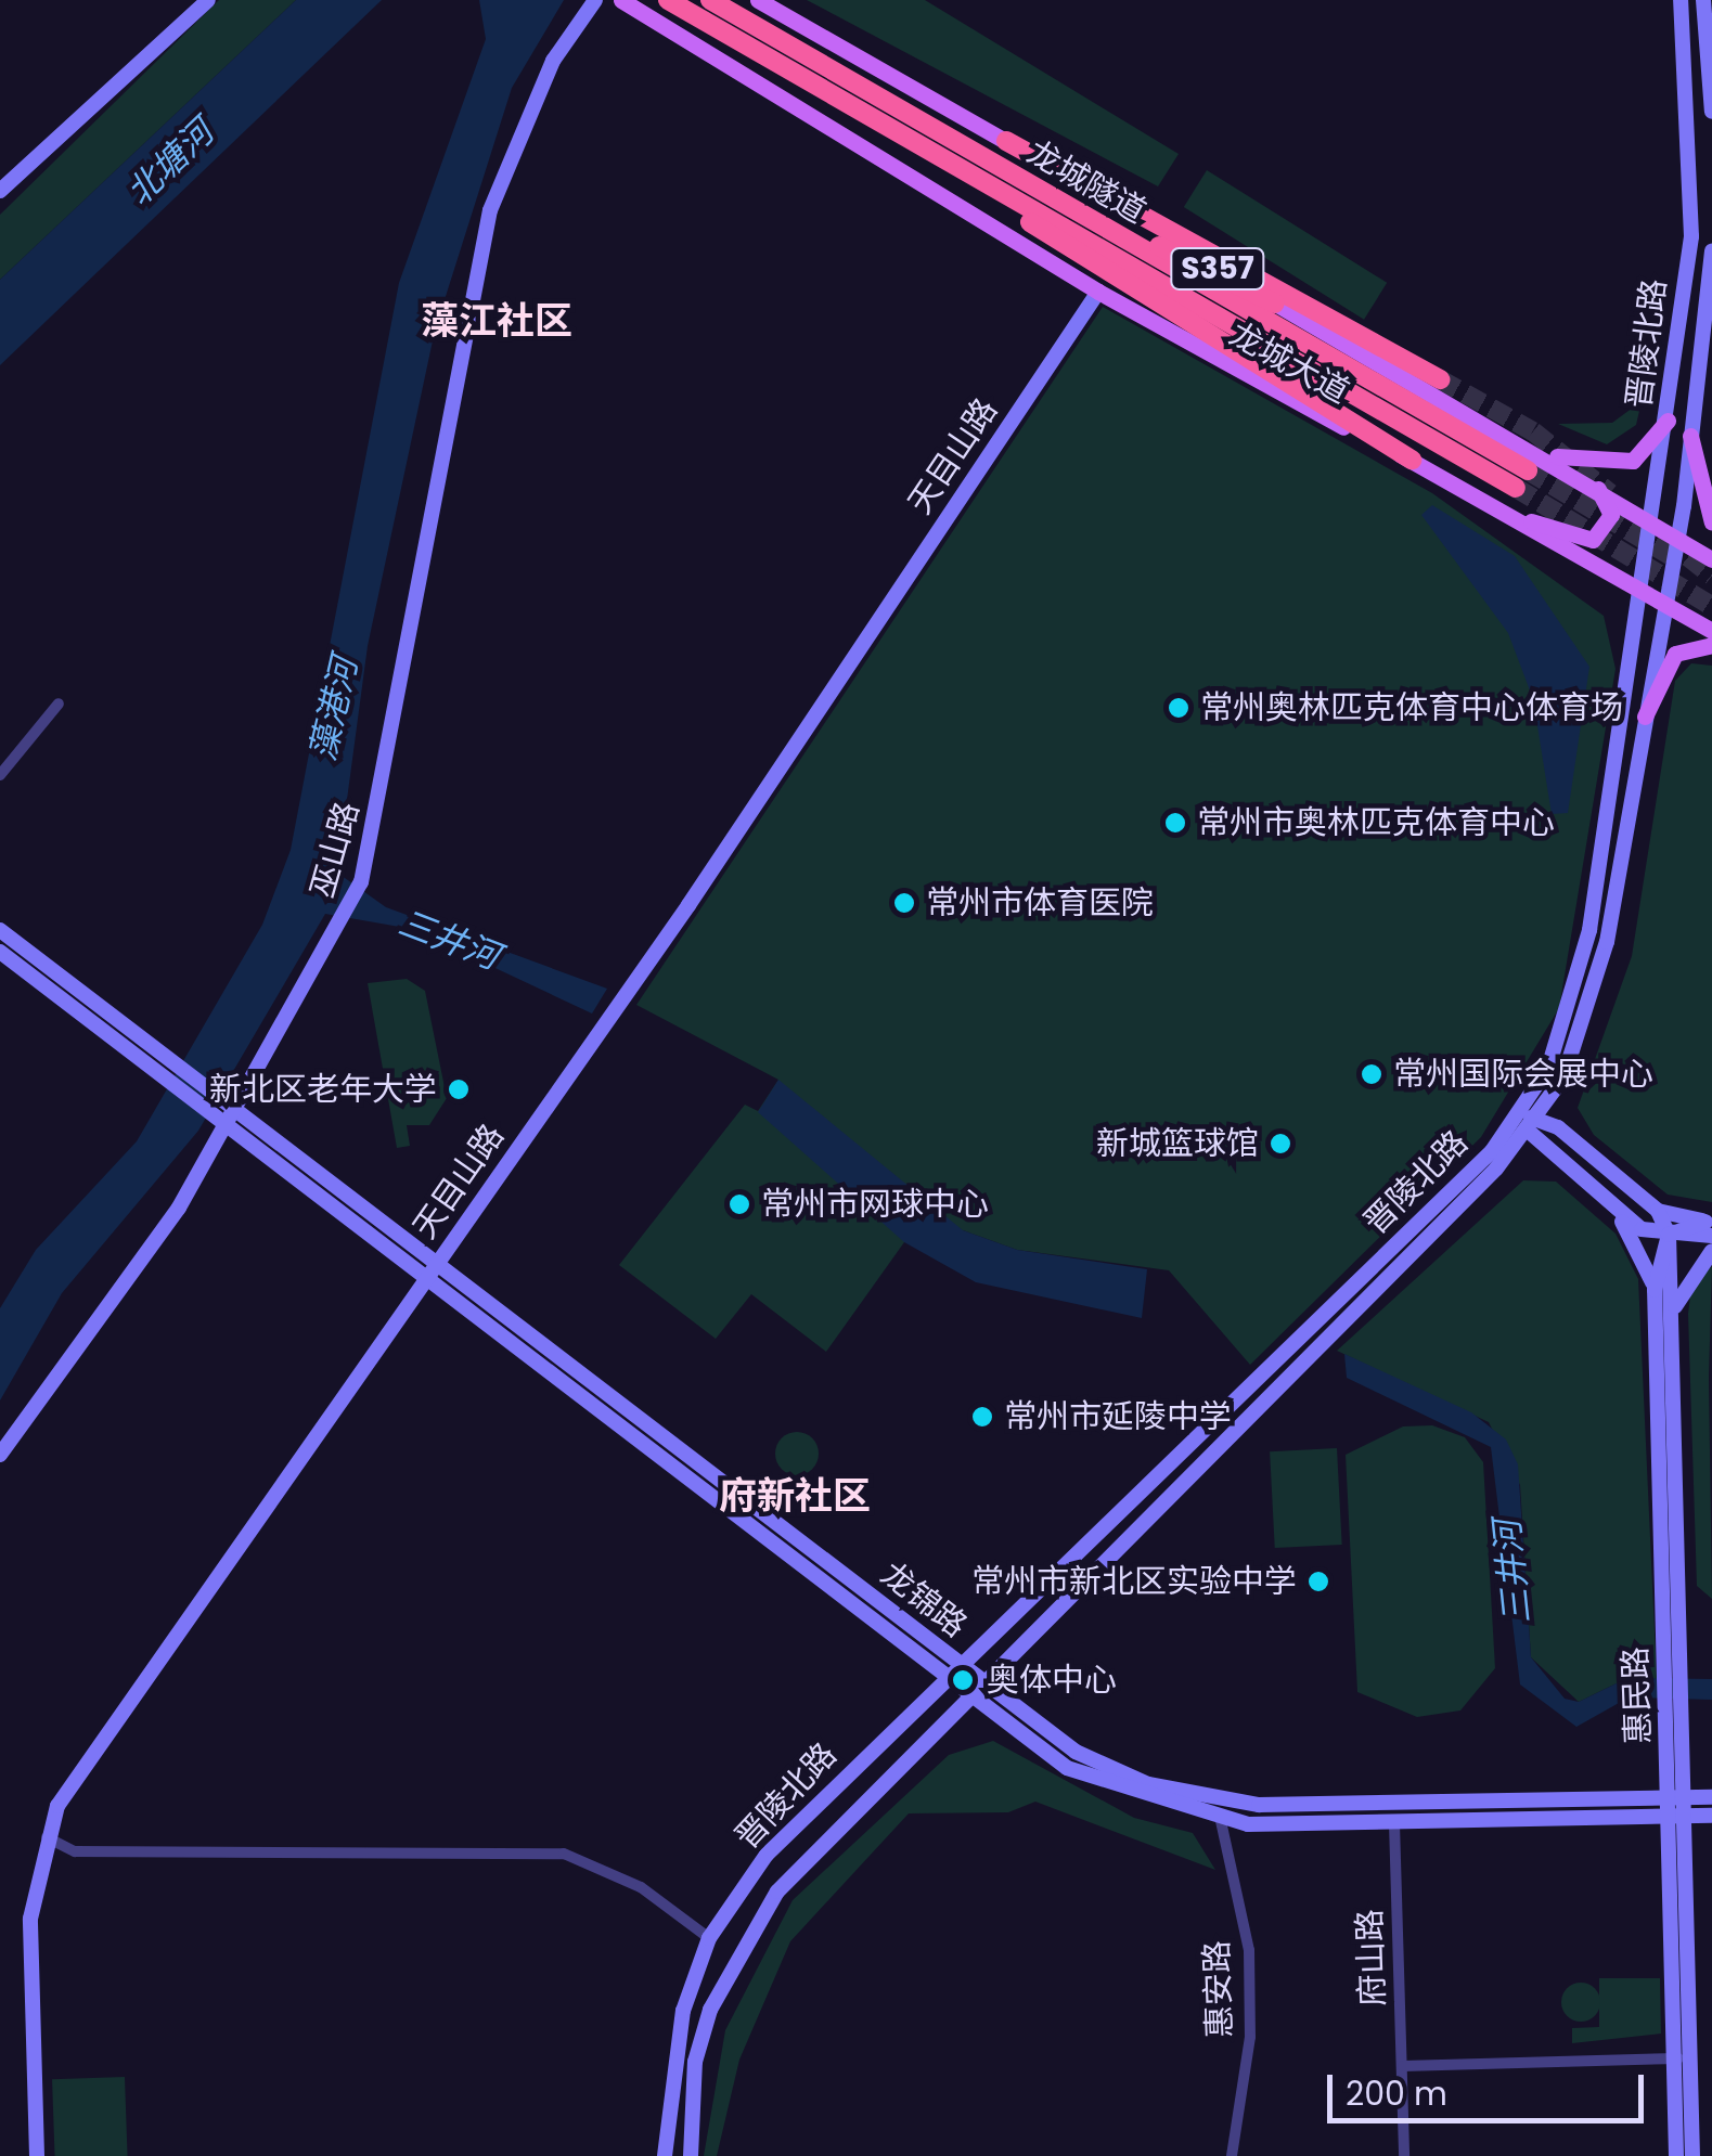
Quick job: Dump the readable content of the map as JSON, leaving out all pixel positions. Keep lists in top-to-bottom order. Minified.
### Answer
{"streets":{"highway":["龙城隧道"],"main road":["S357","晋陵北路","龙城大道","天目山路","巫山路","龙锦路","惠民路"],"street":["府山路","惠安路"]},"crossings":[["晋陵北路","龙城大道"],["晋陵北路","龙锦路"],["龙城大道","天目山路"],["天目山路","龙锦路"],["巫山路","龙锦路"],["龙锦路","惠民路"],["龙锦路","府山路"],["龙锦路","惠安路"]],"districts":["藻江社区","府新社区"],"water":["北塘河","藻港河","三井河"],"places":["常州奥林匹克体育中心体育场","常州市奥林匹克体育中心","常州市体育医院","常州国际会展中心","新北区老年大学","新城篮球馆","常州市网球中心","常州市延陵中学","常州市新北区实验中学","奥体中心"],"scale_bar":"200 m"}
